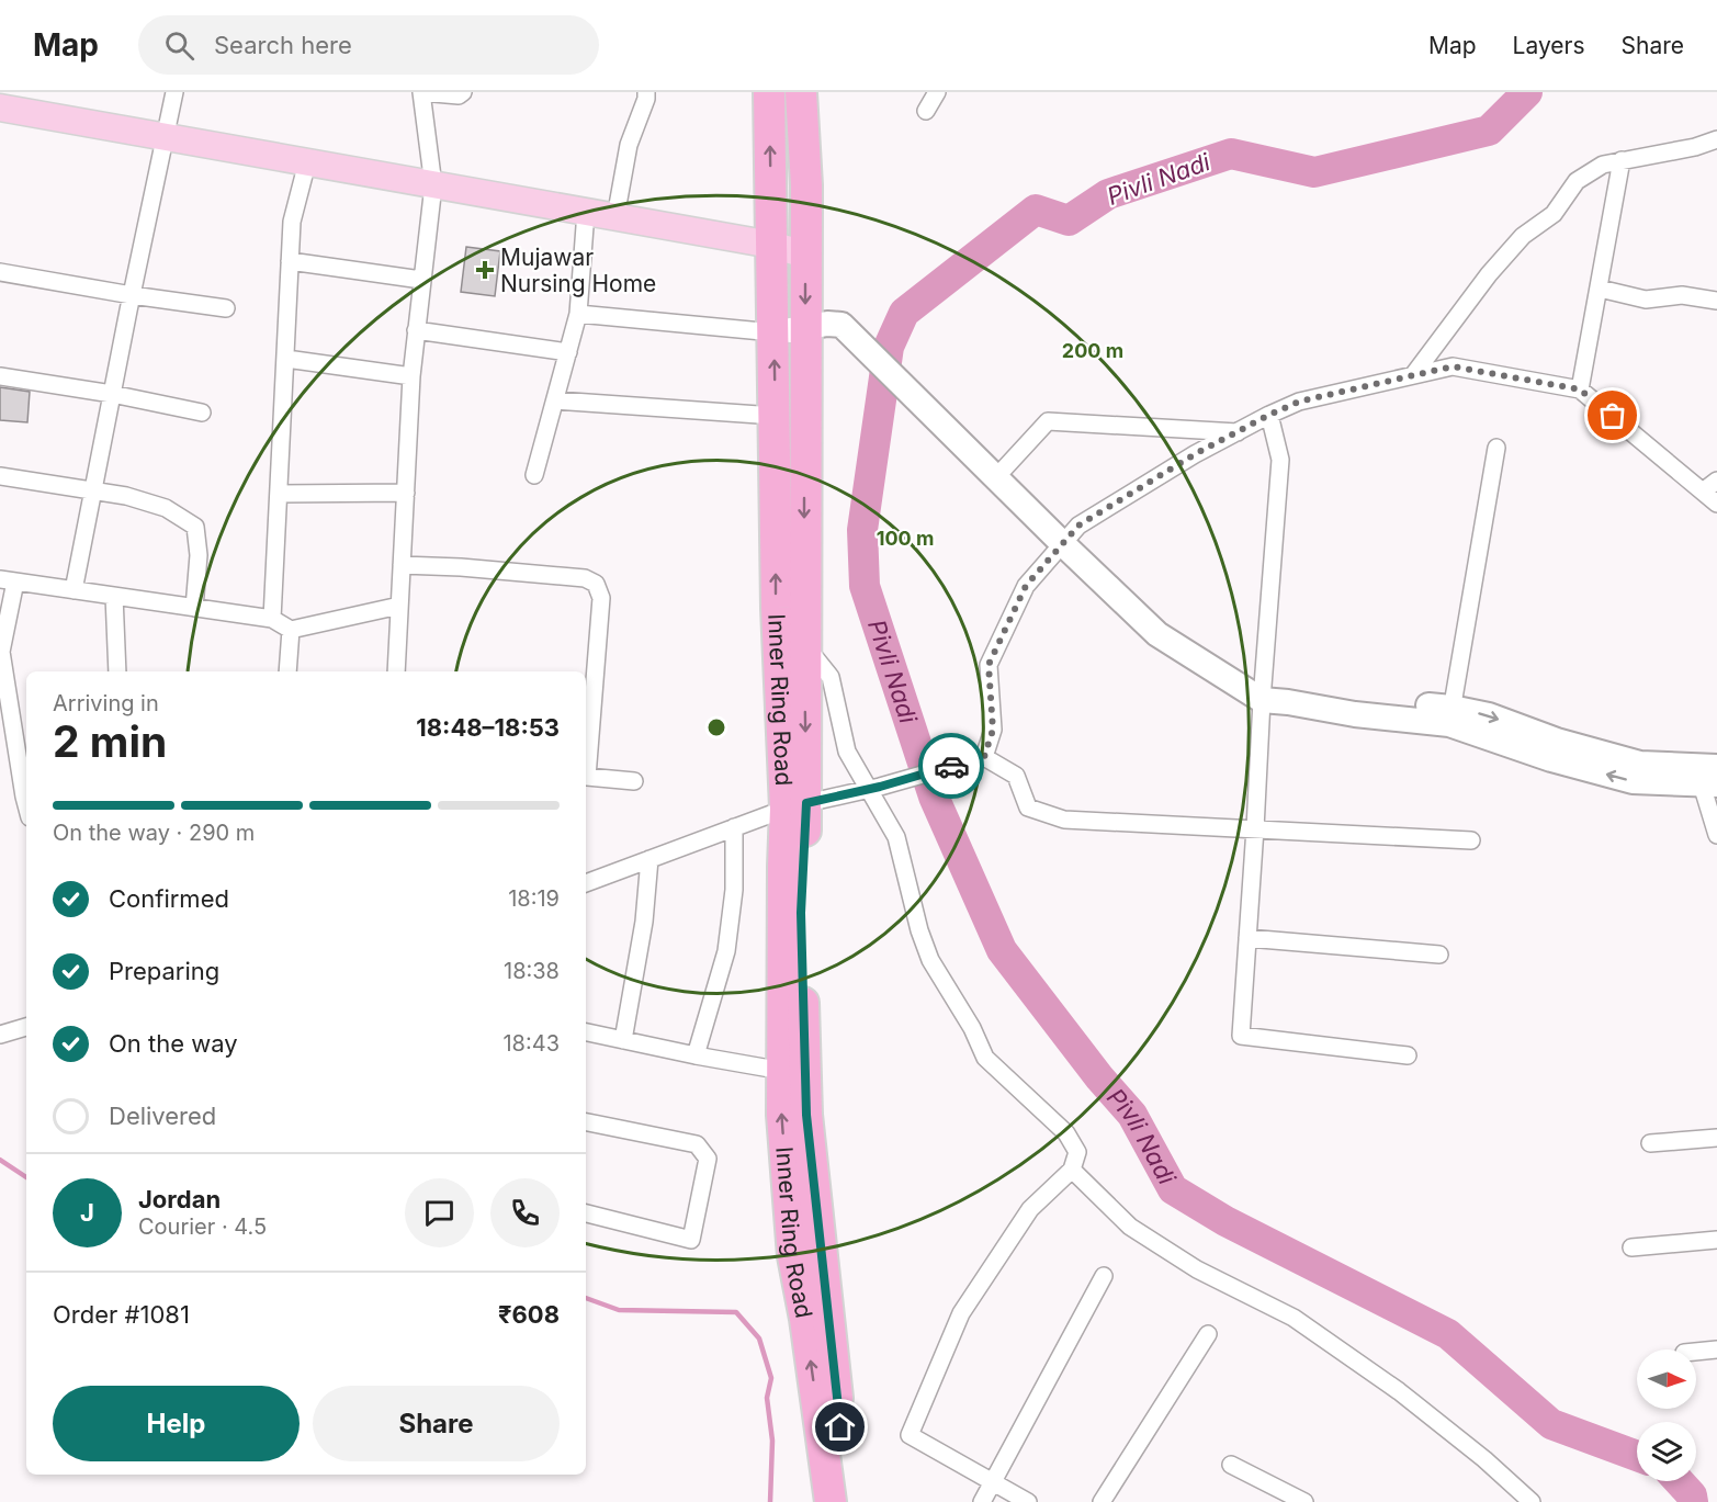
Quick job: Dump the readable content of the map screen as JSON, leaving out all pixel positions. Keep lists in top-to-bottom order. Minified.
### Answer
{"streets":{"highway":["Inner Ring Road"]},"water":["Pivli Nadi"],"places":{"health":["Mujawar Nursing Home"]},"north":"right","page":{"header":"Map","search":"Search here","nav":["Map","Layers","Share"],"heading":["2 min","Arriving in","18:48–18:53"],"panel":["Jordan","Courier · 4.5","Order #1081","₹608"],"bar":"On the way · 290 m","list":[["Confirmed","18:19"],["Preparing","18:38"],["On the way","18:43"],"Delivered"],"round":"J","buttons":["Help","Share"]},"rings":["200 m","100 m"]}
